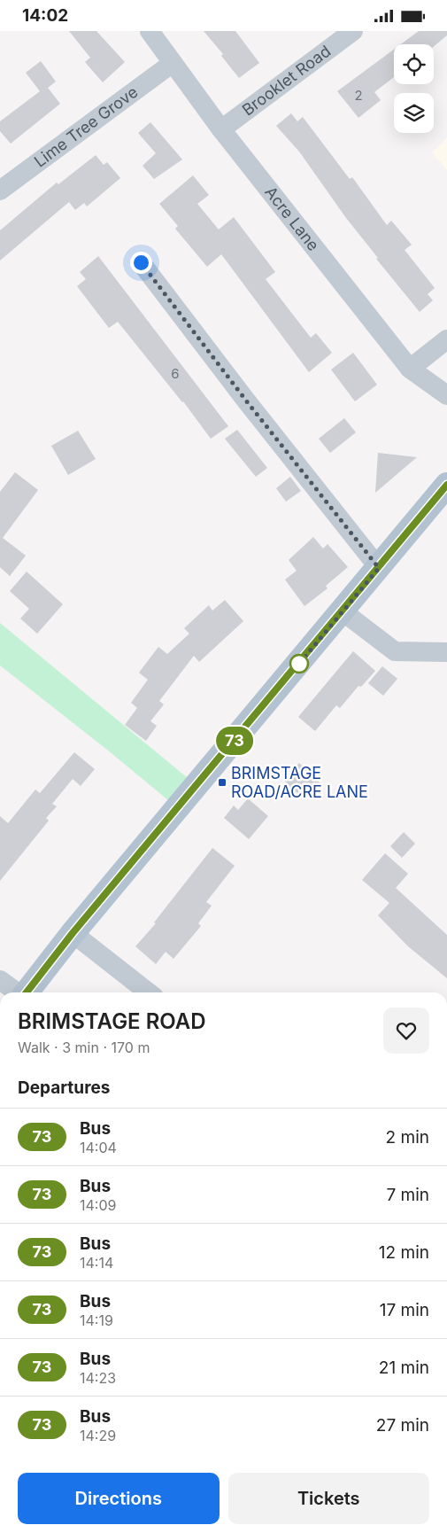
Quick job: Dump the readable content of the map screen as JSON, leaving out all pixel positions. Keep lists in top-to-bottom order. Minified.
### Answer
{"streets":{"street":["Brooklet Road","Lime Tree Grove","Acre Lane"]},"crossings":[["Brooklet Road","Acre Lane"],["Lime Tree Grove","Acre Lane"]],"places":{"transit":["BRIMSTAGE ROAD/ACRE LANE"]},"lines":["bus line 73"],"house_numbers":["2","6"],"page":{"status":"14:02","on_map":"73","heading":[["BRIMSTAGE ROAD","Walk · 3 min · 170 m"],"Departures"],"list":[{"mark":"73","name":"Bus","note":"14:04","value":"2 min"},{"mark":"73","name":"Bus","note":"14:09","value":"7 min"},{"mark":"73","name":"Bus","note":"14:14","value":"12 min"},{"mark":"73","name":"Bus","note":"14:19","value":"17 min"},{"mark":"73","name":"Bus","note":"14:23","value":"21 min"},{"mark":"73","name":"Bus","note":"14:29","value":"27 min"}],"buttons":["Directions","Tickets"]}}
